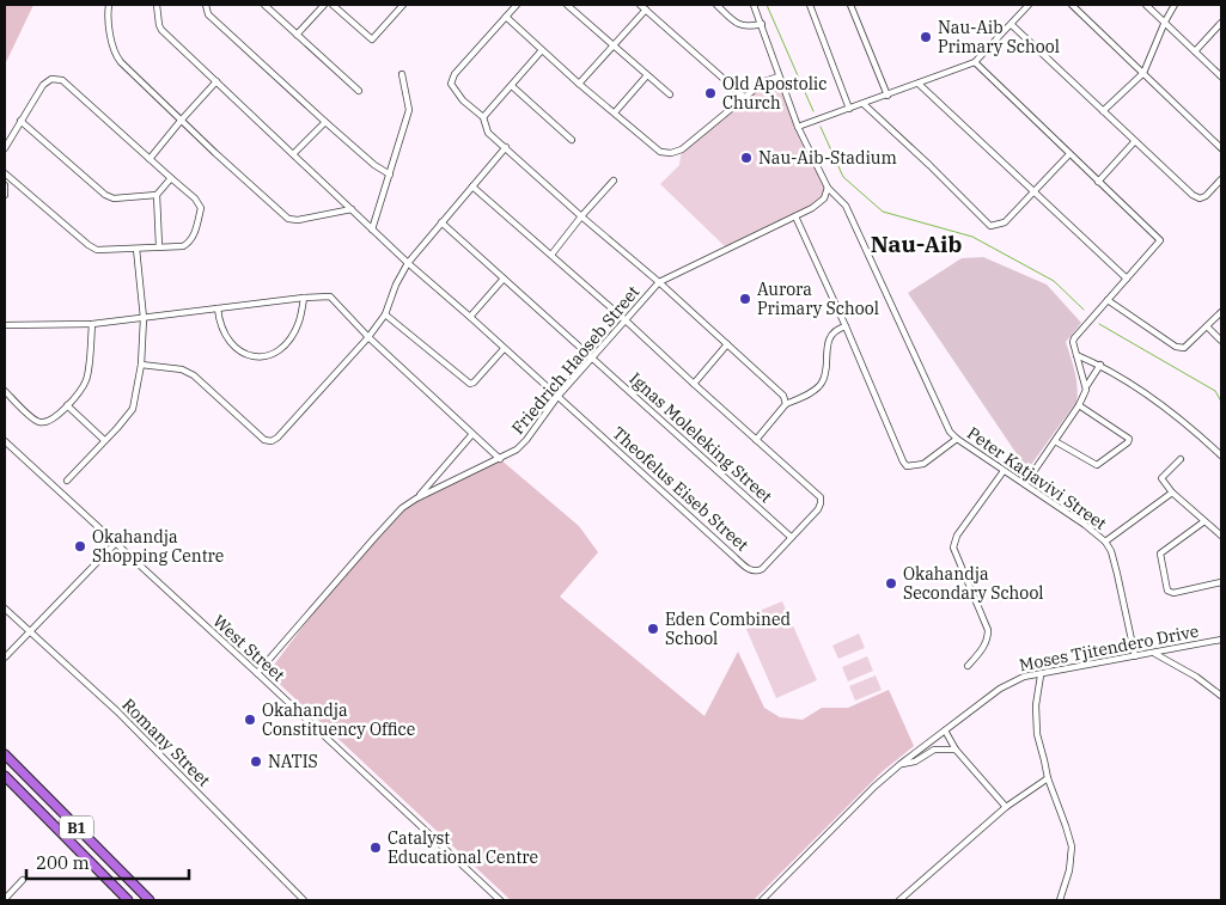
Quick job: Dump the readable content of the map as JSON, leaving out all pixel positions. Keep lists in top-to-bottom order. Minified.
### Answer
{"streets":{"highway":["B1"],"street":["Friedrich Haoseb Street","Ignas Moleleking Street","Peter Katjavivi Street","Theofelus Eiseb Street","West Street","Moses Tjitendero Drive","Romany Street"]},"crossings":[["Friedrich Haoseb Street","Ignas Moleleking Street"],["Friedrich Haoseb Street","Peter Katjavivi Street"],["Friedrich Haoseb Street","Theofelus Eiseb Street"],["Friedrich Haoseb Street","West Street"],["Ignas Moleleking Street","Theofelus Eiseb Street"],["Peter Katjavivi Street","Moses Tjitendero Drive"]],"districts":["Nau-Aib"],"places":["Nau-Aib Primary School","Old Apostolic Church","Nau-Aib-Stadium","Aurora Primary School","Okahandja Shopping Centre","Okahandja Secondary School","Eden Combined School","Okahandja Constituency Office","NATIS","Catalyst Educational Centre"],"scale_bar":"200 m"}
